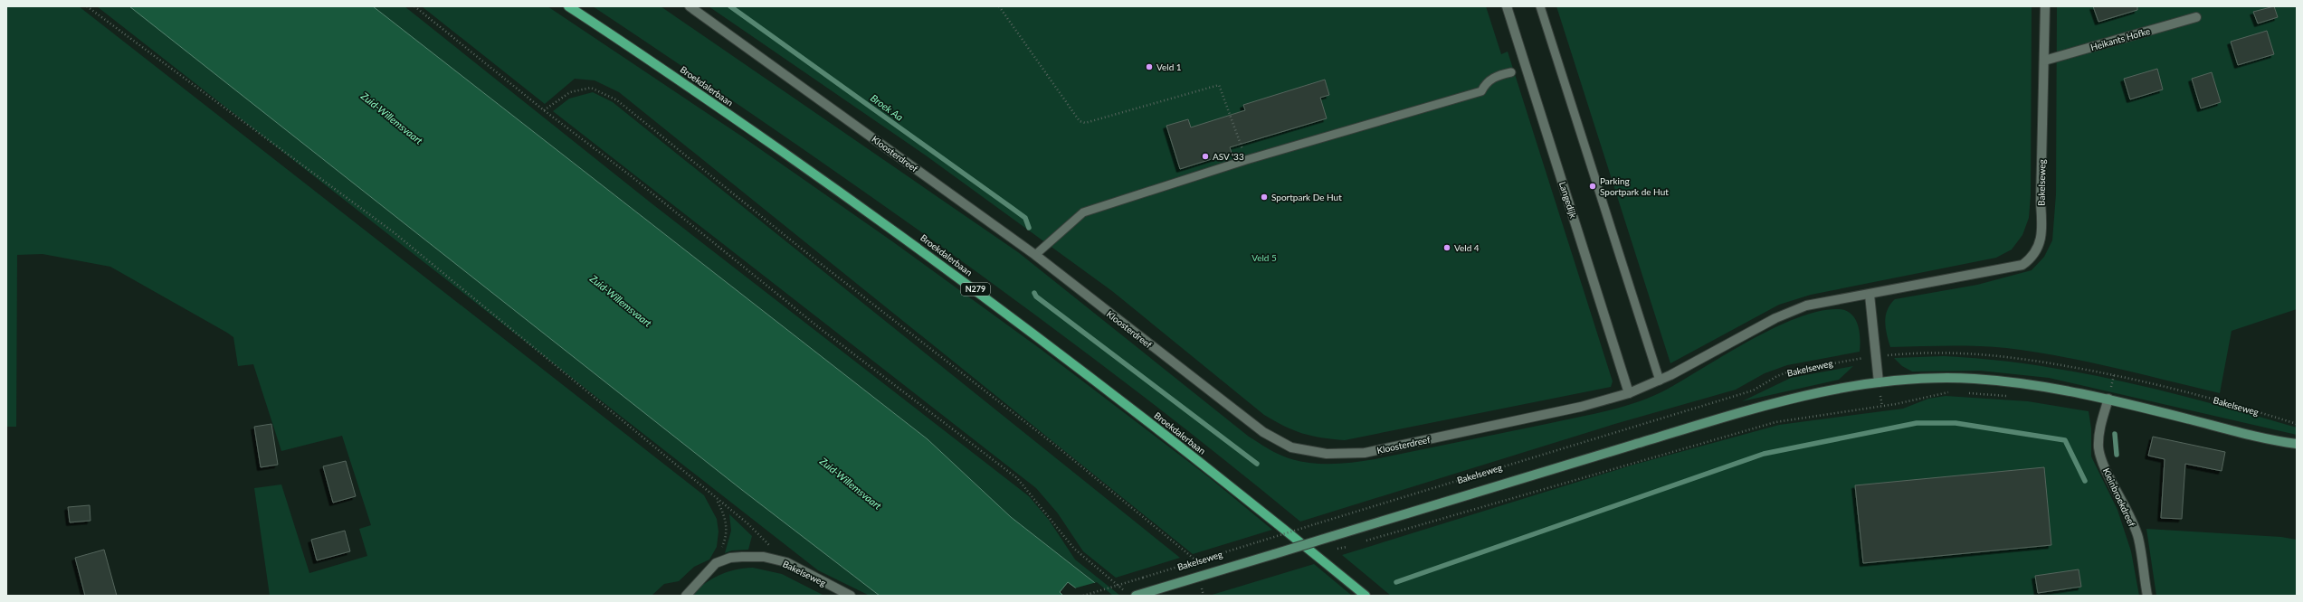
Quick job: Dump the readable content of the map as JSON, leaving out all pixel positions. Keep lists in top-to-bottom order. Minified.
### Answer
{"streets":{"main road":["Broekdalerbaan","N279"],"street":["Heikants Hofke","Kloosterdreef","Bakelseweg","Langedijk","Kleinbroekdreef"]},"crossings":[["Heikants Hofke","Bakelseweg"],["Kloosterdreef","Bakelseweg"],["Kloosterdreef","Langedijk"],["Bakelseweg","Kleinbroekdreef"]],"water":["Broek Aa","Zuid-Willemsvaart"],"parks":["Veld 5"],"places":["Veld 1","ASV '33","Parking Sportpark de Hut","Sportpark De Hut","Veld 4"]}
